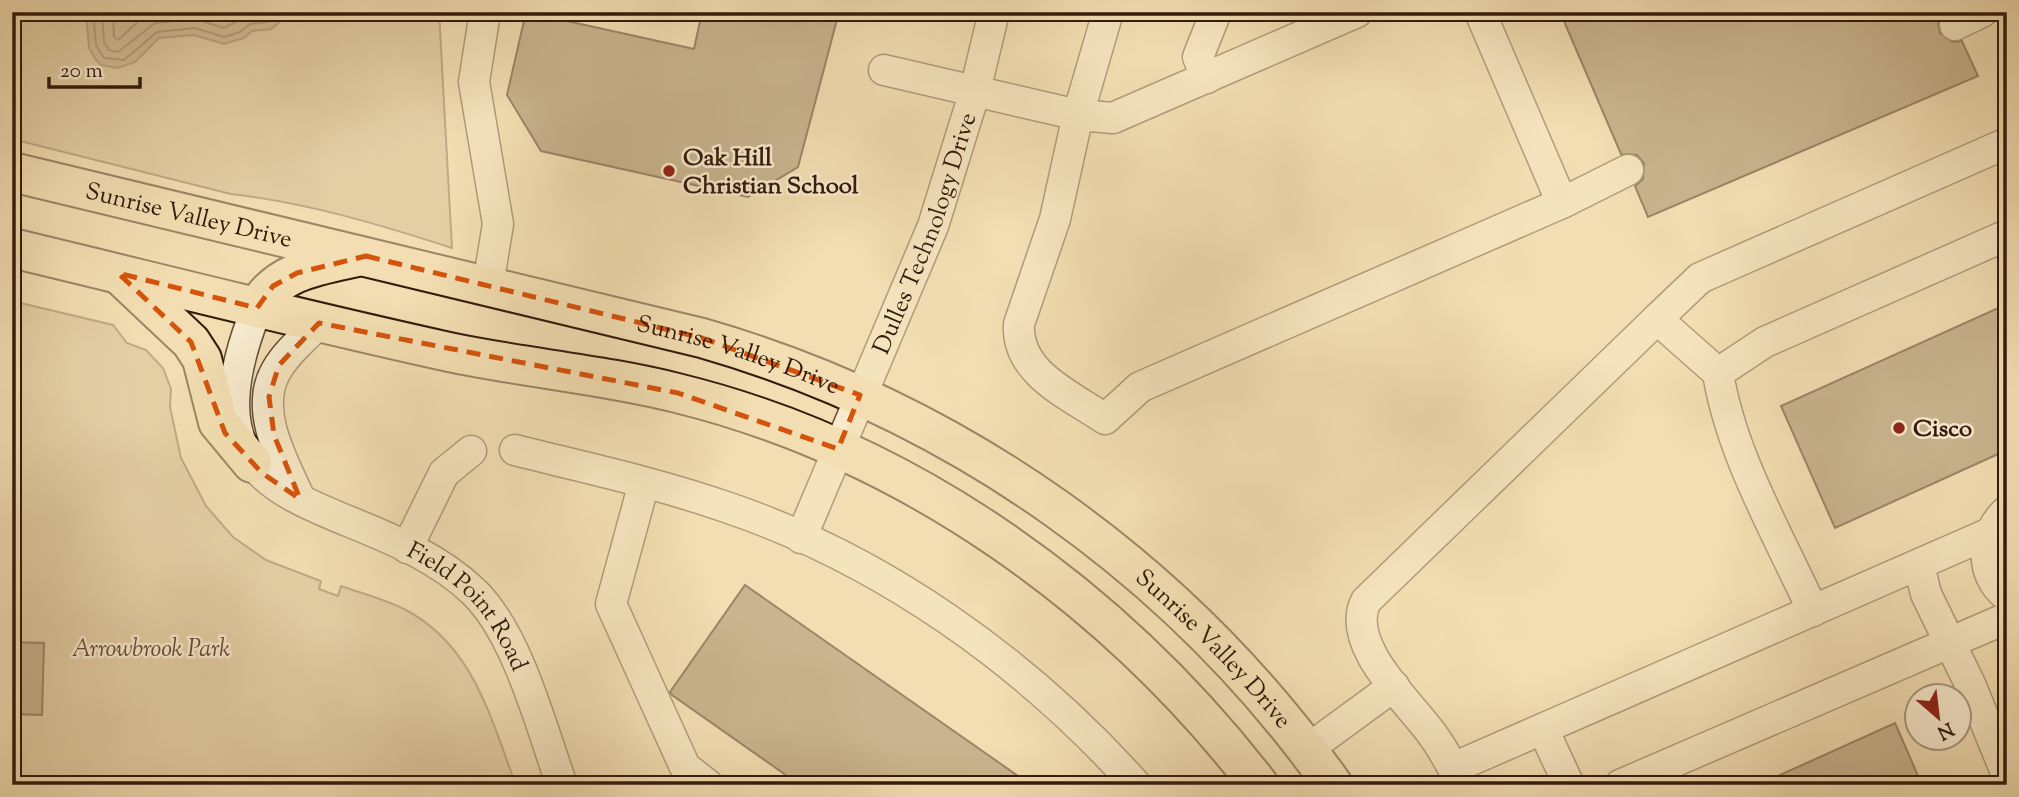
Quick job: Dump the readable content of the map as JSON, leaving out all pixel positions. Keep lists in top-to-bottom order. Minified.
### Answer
{"streets":{"main road":["Sunrise Valley Drive"],"street":["Dulles Technology Drive","Field Point Road"]},"crossings":[["Sunrise Valley Drive","Dulles Technology Drive"]],"parks":["Arrowbrook Park"],"places":["Oak Hill Christian School","Cisco"],"scale_bar":"20 m","north":"bottom right"}
